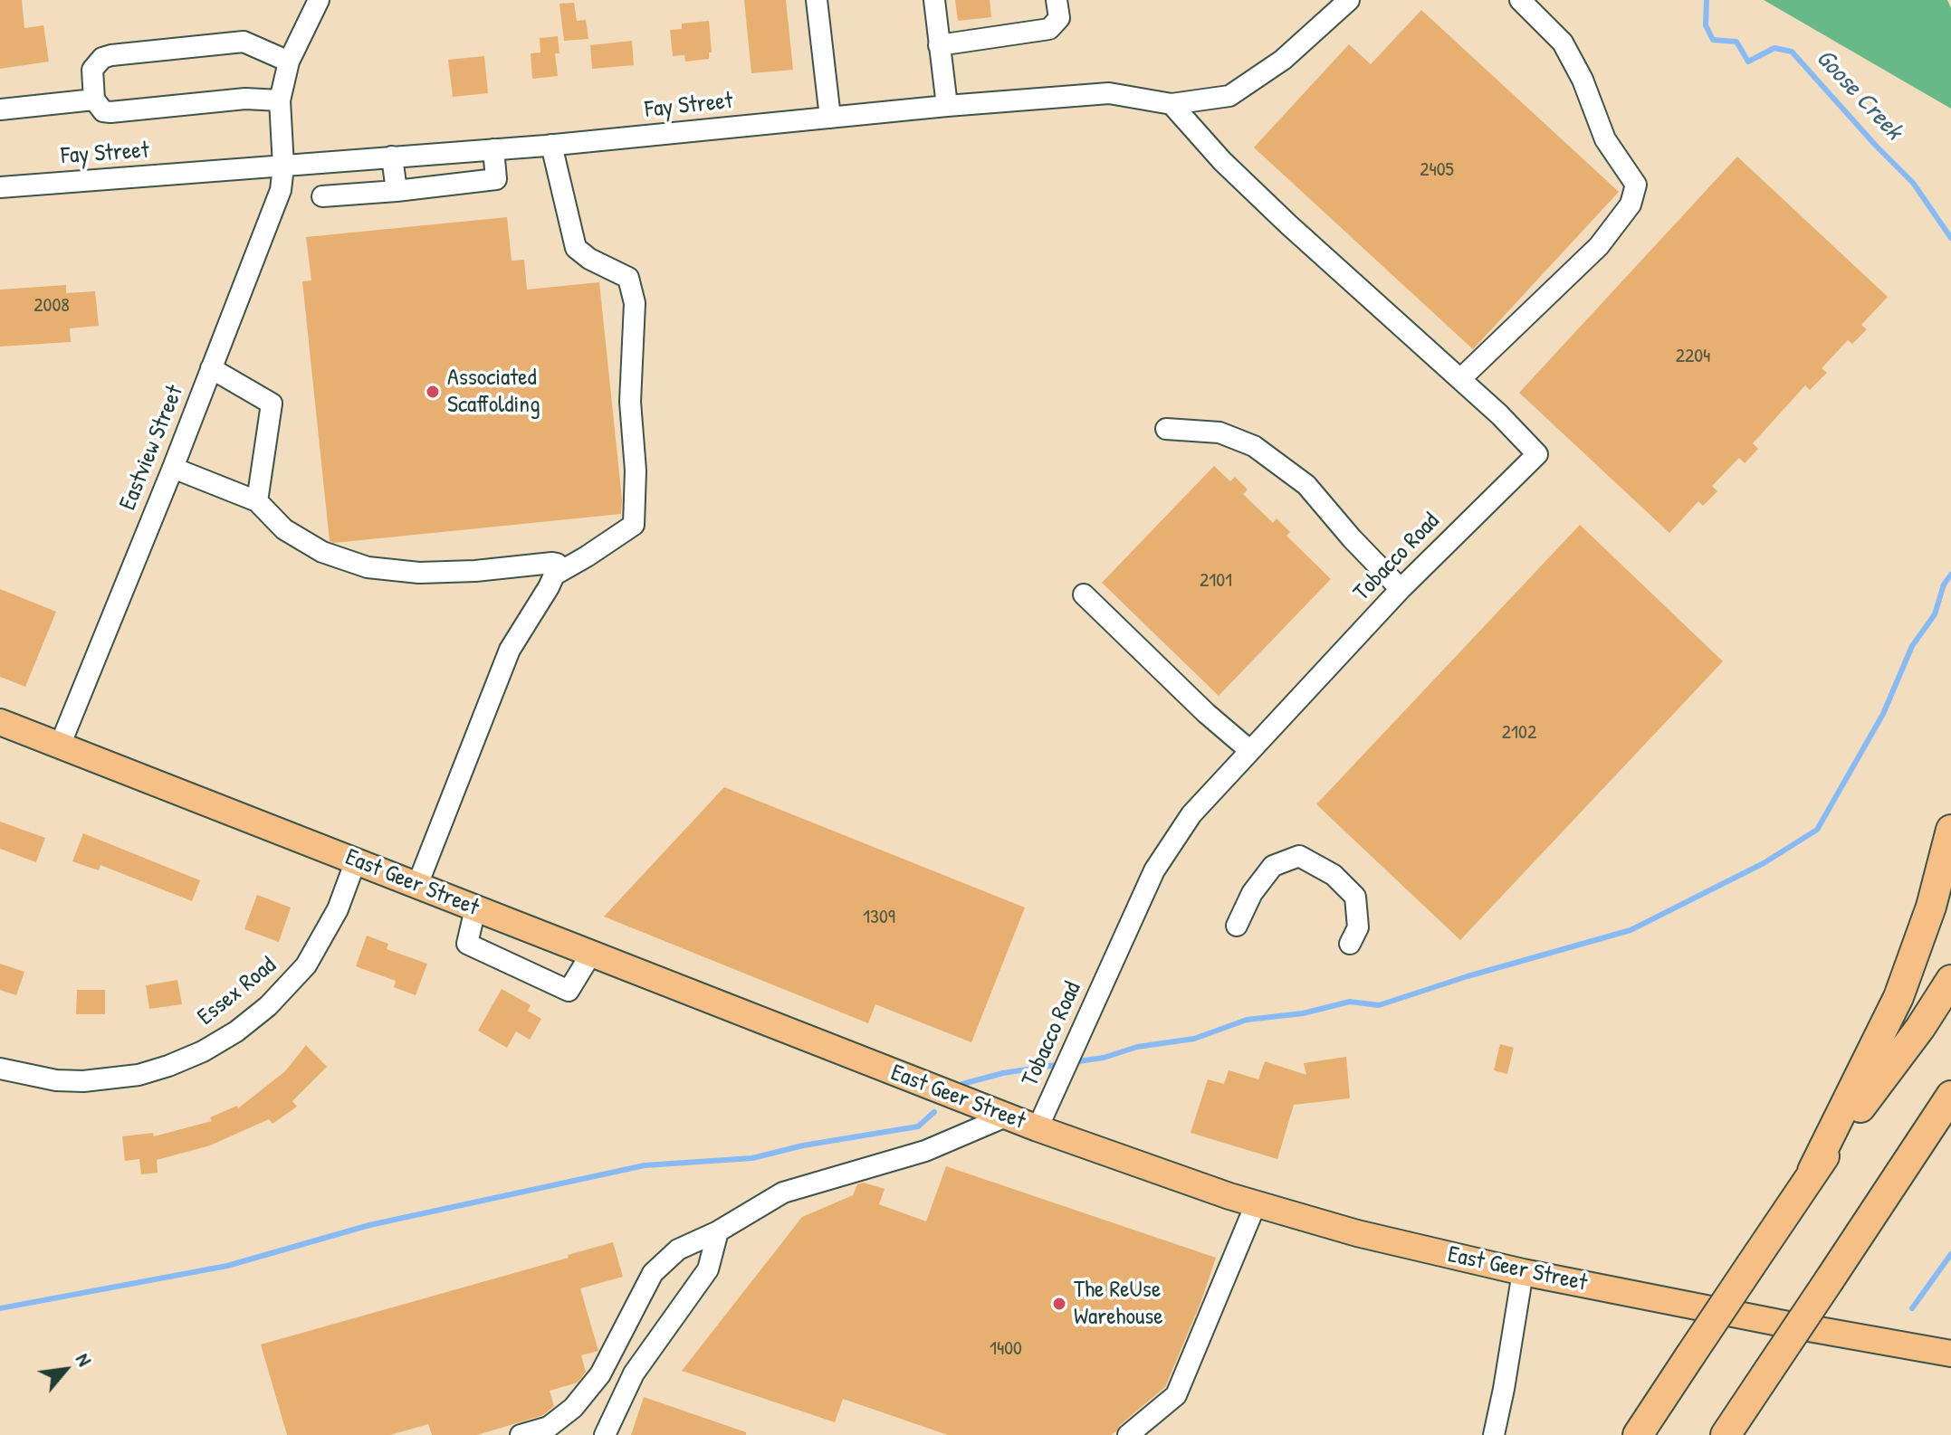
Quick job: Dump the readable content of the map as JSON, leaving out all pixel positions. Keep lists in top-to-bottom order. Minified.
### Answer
{"streets":{"main road":["East Geer Street"],"street":["Fay Street","Eastview Street","Tobacco Road","Essex Road"]},"crossings":[["Fay Street","Eastview Street"],["Fay Street","Tobacco Road"],["Eastview Street","East Geer Street"],["Tobacco Road","East Geer Street"],["East Geer Street","Essex Road"]],"water":["Goose Creek"],"places":["Associated Scaffolding","The ReUse Warehouse"],"house_numbers":["2405","2008","2204","2101","2102","1309","1400"],"north":"top right"}
